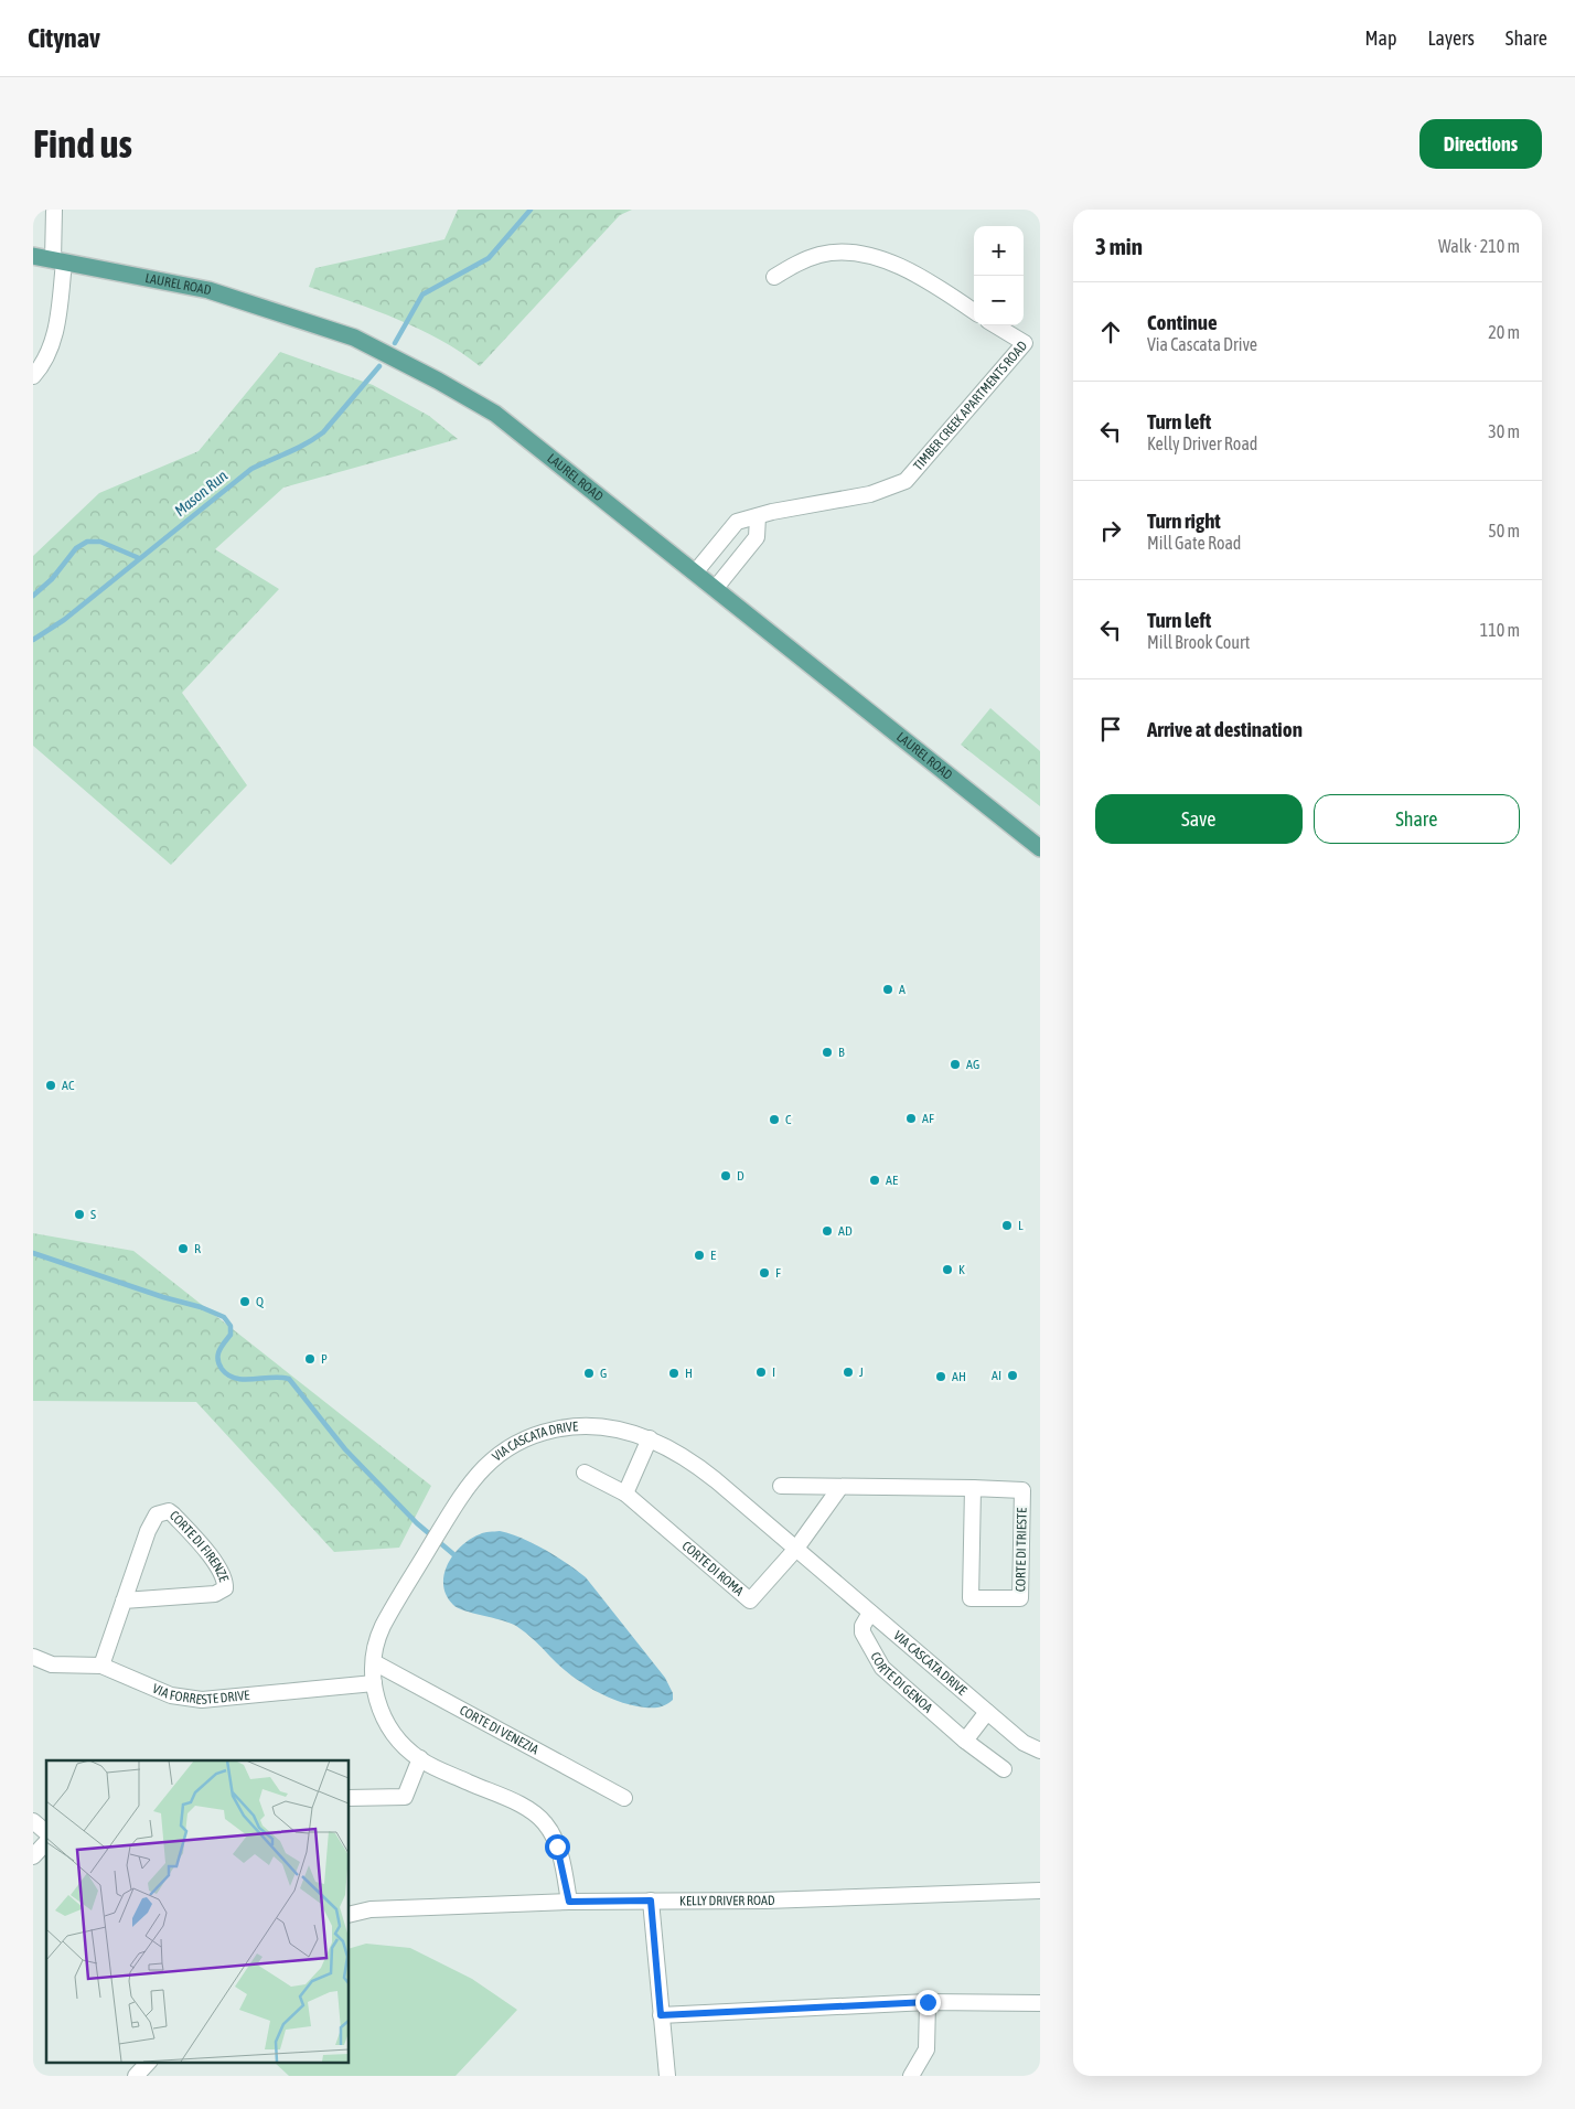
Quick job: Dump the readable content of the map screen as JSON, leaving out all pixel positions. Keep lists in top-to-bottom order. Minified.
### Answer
{"streets":{"main road":["LAUREL ROAD"],"street":["TIMBER CREEK APARTMENTS ROAD","VIA CASCATA DRIVE","CORTE DI FIRENZE","CORTE DI TRIESTE","CORTE DI ROMA","CORTE DI GENOA","VIA FORRESTE DRIVE","CORTE DI VENEZIA","KELLY DRIVER ROAD"]},"crossings":[["VIA CASCATA DRIVE","CORTE DI ROMA"],["VIA CASCATA DRIVE","CORTE DI GENOA"],["VIA CASCATA DRIVE","VIA FORRESTE DRIVE"],["VIA CASCATA DRIVE","CORTE DI VENEZIA"],["VIA CASCATA DRIVE","KELLY DRIVER ROAD"],["CORTE DI FIRENZE","VIA FORRESTE DRIVE"]],"water":["Mason Run"],"places":["A","B","AG","AC","AF","C","D","AE","S","L","AD","R","E","K","F","Q","P","I","J","G","H","AI","AH"],"page":{"header":"Citynav","nav":["Map","Layers","Share"],"buttons":["Directions",["Save","Share"]],"title":"Find us","heading":["3 min","Walk · 210 m"],"map_buttons":["+","−"],"list":[["Continue","Via Cascata Drive","20 m"],["Turn left","Kelly Driver Road","30 m"],["Turn right","Mill Gate Road","50 m"],["Turn left","Mill Brook Court","110 m"],"Arrive at destination"]}}
